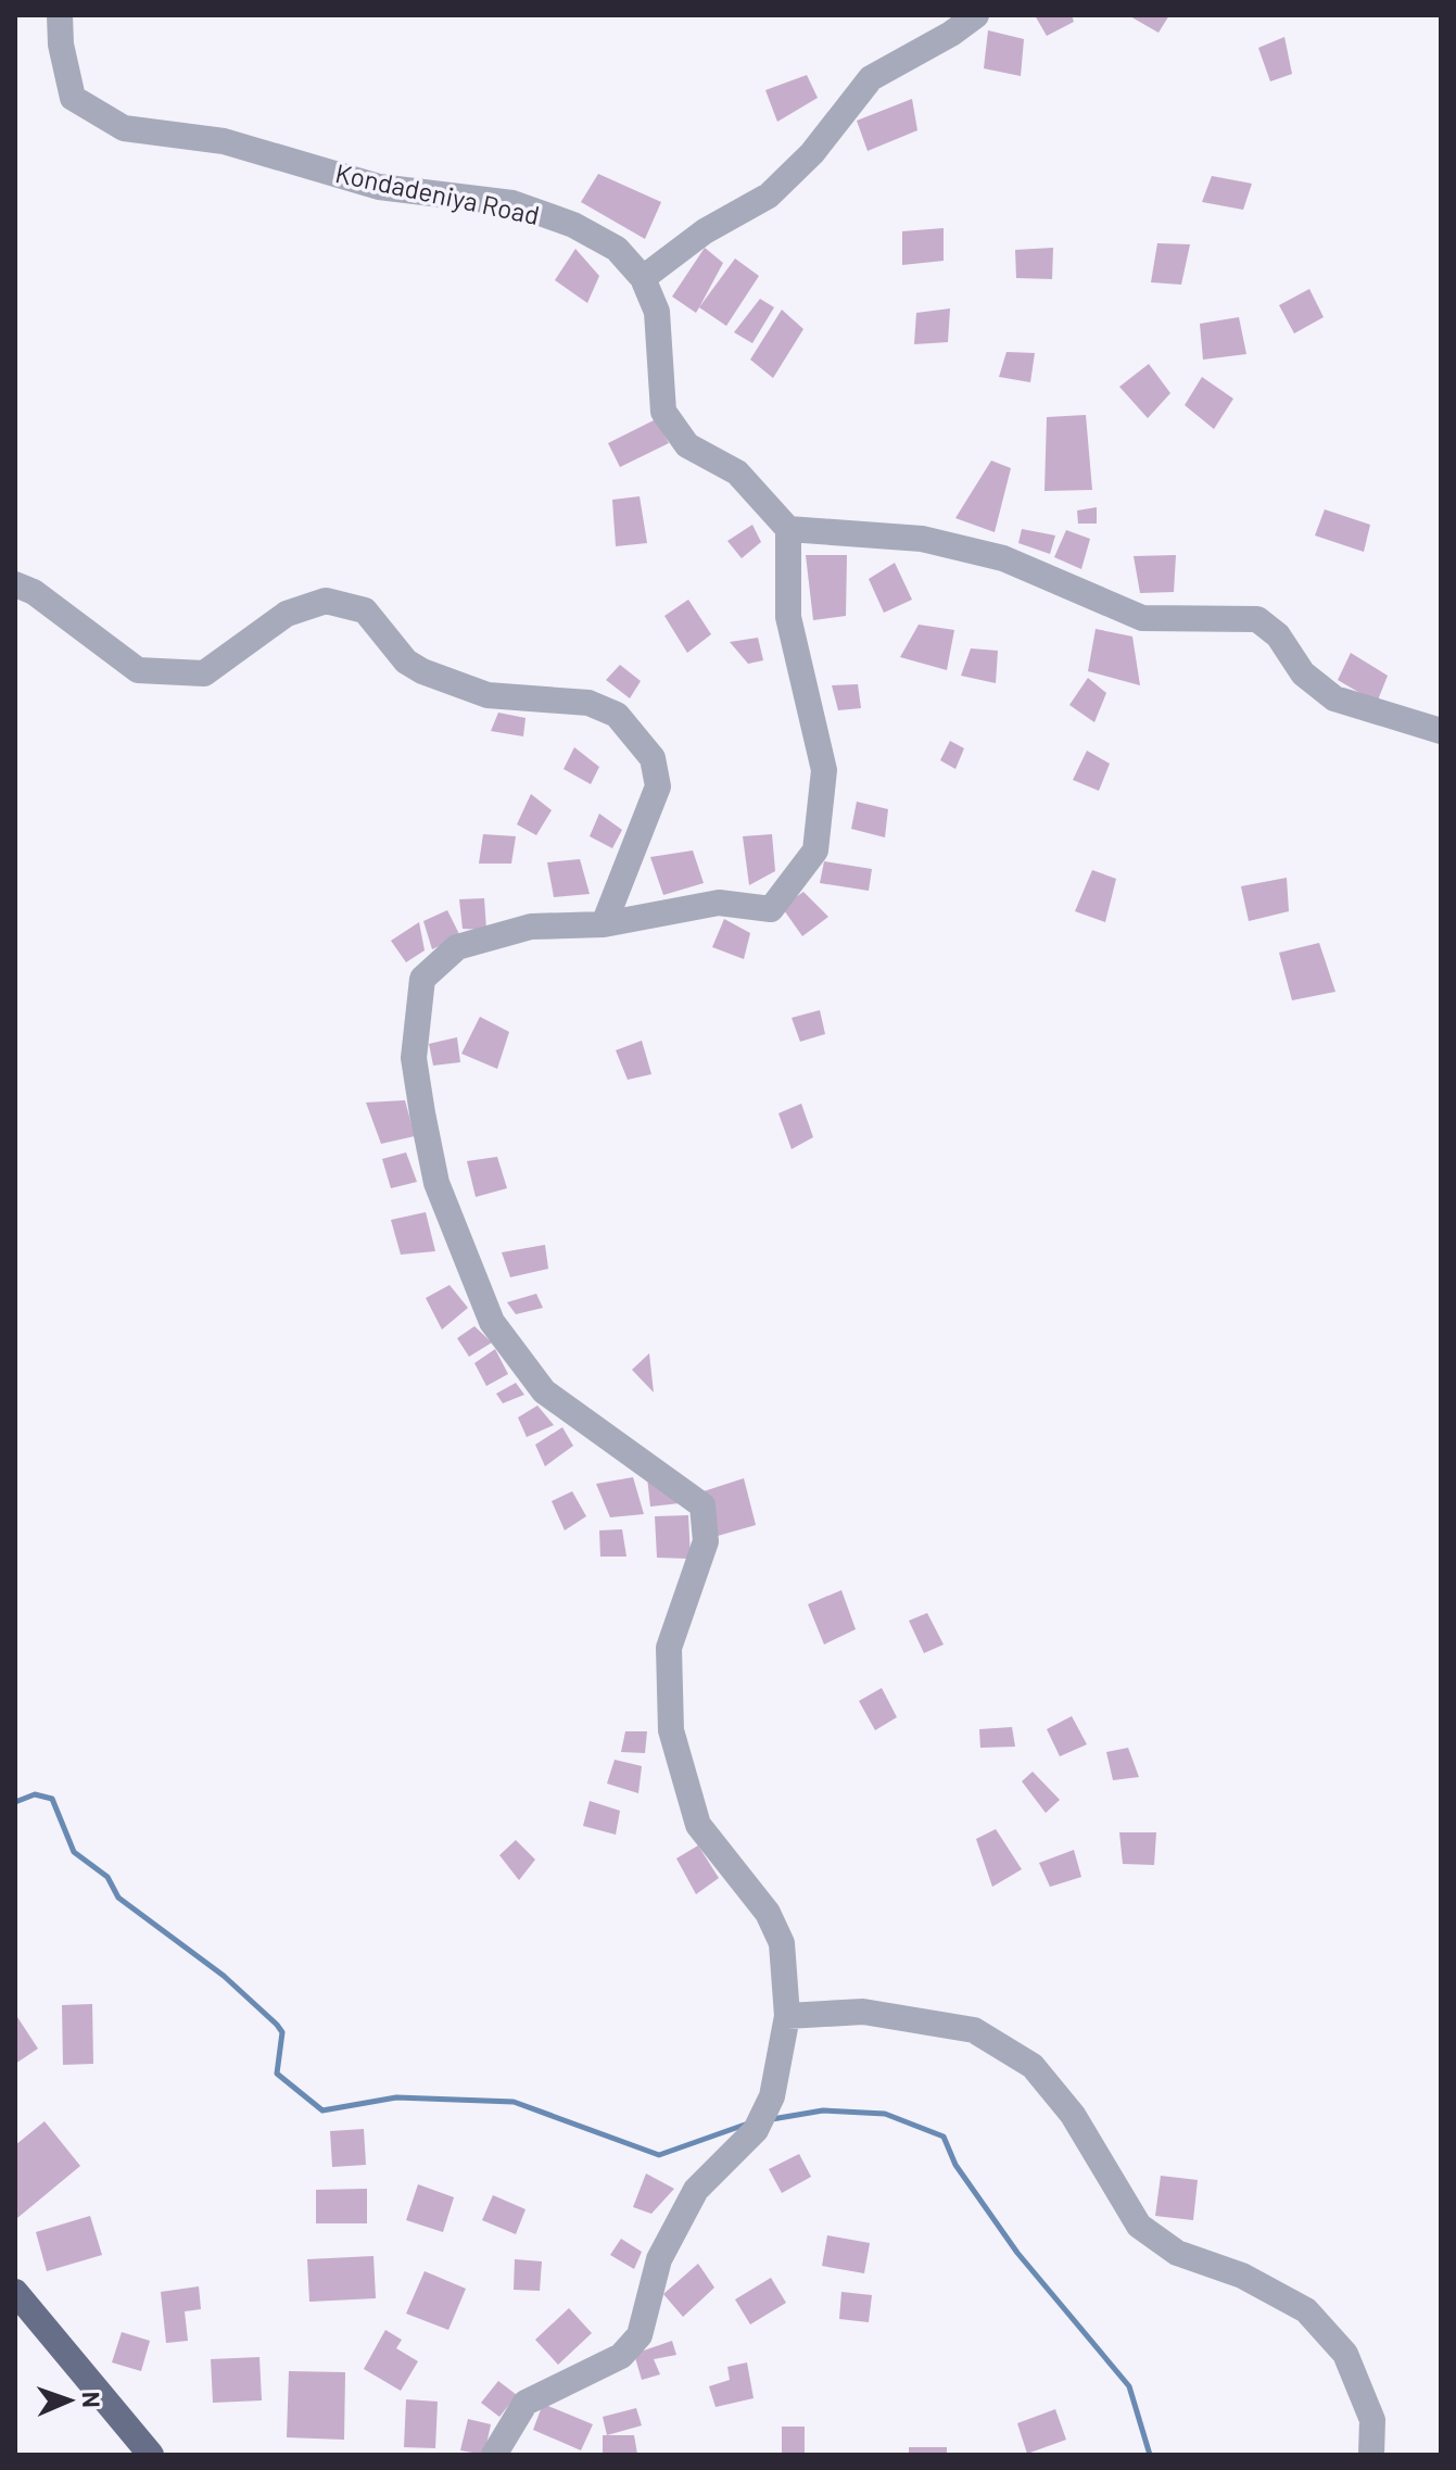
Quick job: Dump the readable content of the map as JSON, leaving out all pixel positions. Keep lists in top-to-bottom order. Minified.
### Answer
{"streets":{"street":["Kondadeniya Road"]},"north":"right"}
